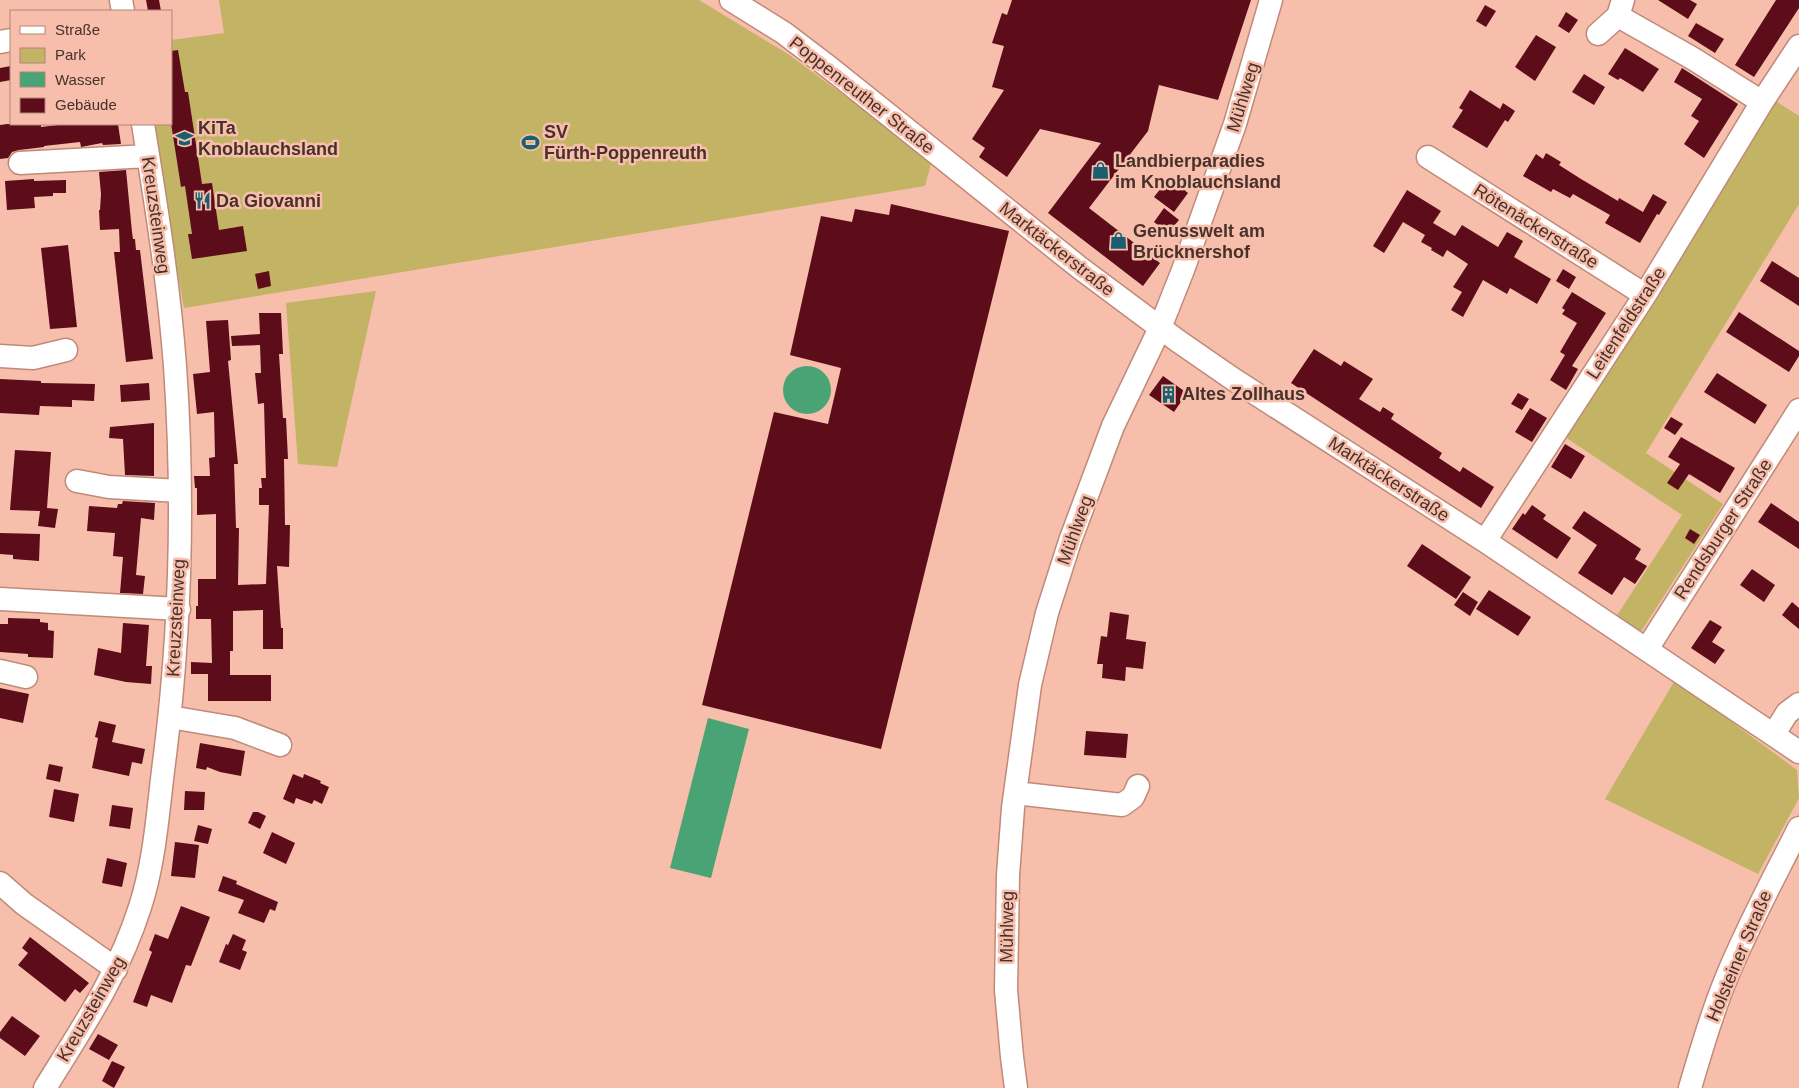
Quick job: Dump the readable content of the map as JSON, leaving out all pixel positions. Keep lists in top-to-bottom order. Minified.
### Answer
{"streets":{"street":["Poppenreuther Straße","Mühlweg","Kreuzsteinweg","Rötenäckerstraße","Marktäckerstraße","Leitenfeldstraße","Rendsburger Straße","Holsteiner Straße"]},"crossings":[["Poppenreuther Straße","Marktäckerstraße"],["Mühlweg","Marktäckerstraße"],["Rötenäckerstraße","Leitenfeldstraße"],["Marktäckerstraße","Leitenfeldstraße"],["Marktäckerstraße","Rendsburger Straße"]],"places":{"school or university":["KiTa Knoblauchsland"],"sports":["SV Fürth-Poppenreuth"],"shop":["Landbierparadies im Knoblauchsland","Genusswelt am Brücknershof"],"restaurant":["Da Giovanni"],"building":["Altes Zollhaus"]},"legend":["Straße","Park","Wasser","Gebäude"]}
